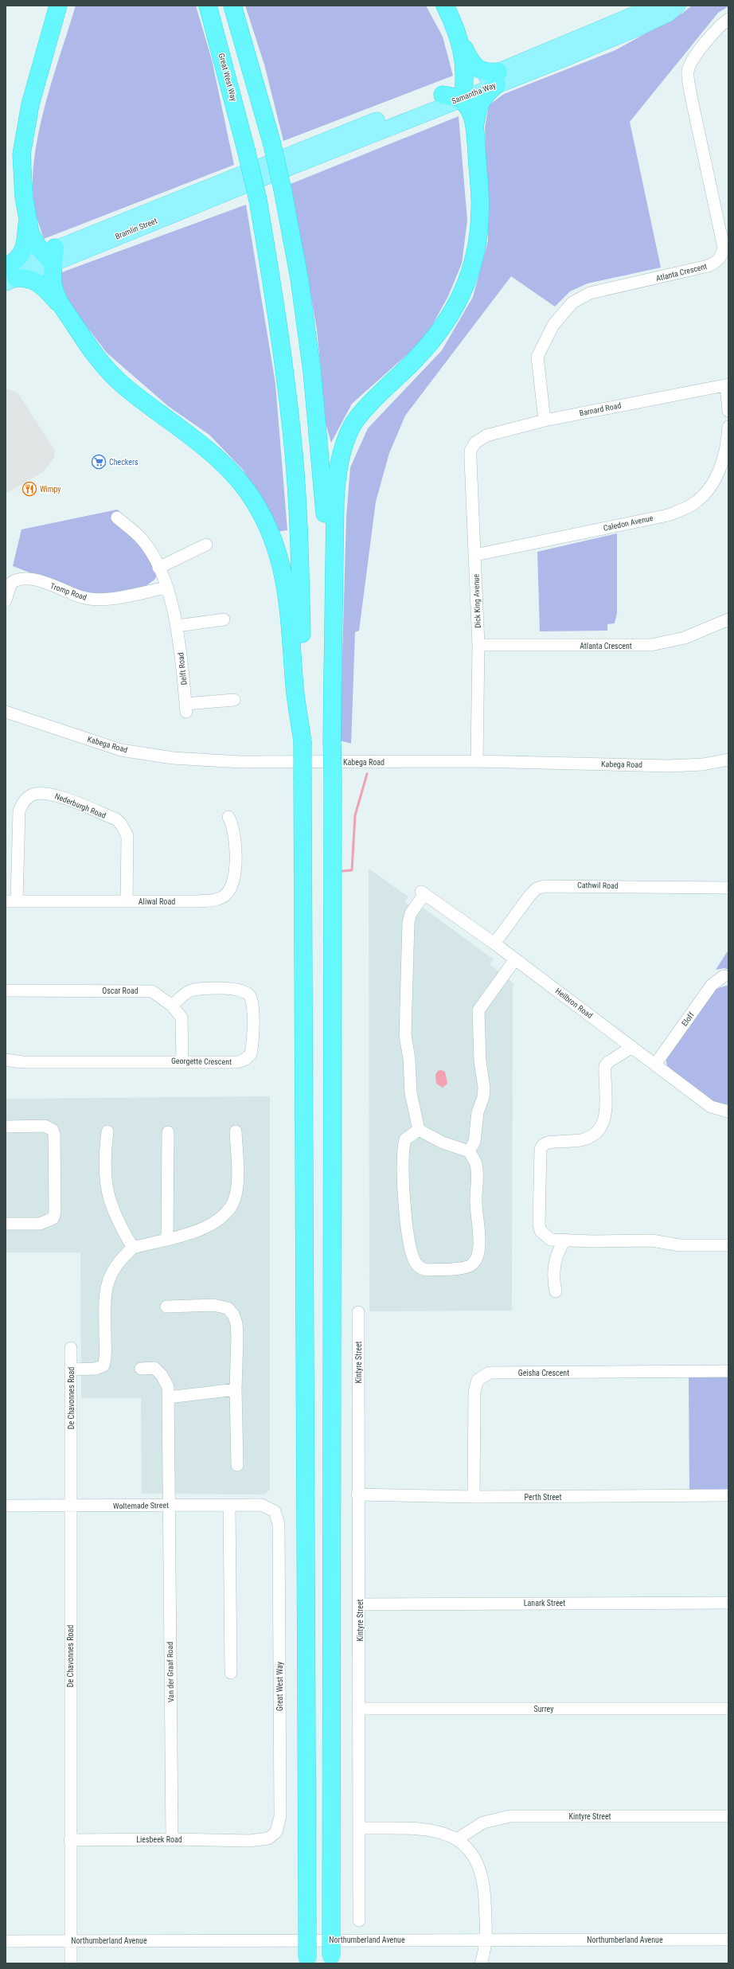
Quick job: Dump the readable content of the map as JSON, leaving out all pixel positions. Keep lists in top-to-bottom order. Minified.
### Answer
{"streets":{"highway":["Great West Way"],"main road":["Samantha Way","Bramlin Street"],"street":["Atlanta Crescent","Barnard Road","Caledon Avenue","Tromp Road","Dick King Avenue","Delft Road","Kabega Road","Nederburgh Road","Cathwil Road","Aliwal Road","Oscar Road","Heilbron Road","Eloff","Georgette Crescent","Kintyre Street","Geisha Crescent","De Chavonnes Road","Perth Street","Woltemade Street","Lanark Street","Van der Graaf Road","Surrey","Liesbeek Road","Northumberland Avenue"]},"crossings":[["Great West Way","Woltemade Street"],["Great West Way","Liesbeek Road"],["Samantha Way","Bramlin Street"],["Atlanta Crescent","Barnard Road"],["Atlanta Crescent","Dick King Avenue"],["Barnard Road","Dick King Avenue"],["Caledon Avenue","Dick King Avenue"],["Tromp Road","Delft Road"],["Dick King Avenue","Kabega Road"],["Nederburgh Road","Aliwal Road"],["Cathwil Road","Heilbron Road"],["Oscar Road","Georgette Crescent"],["Heilbron Road","Eloff"],["Kintyre Street","Perth Street"],["Kintyre Street","Lanark Street"],["Kintyre Street","Surrey"],["Geisha Crescent","Perth Street"],["De Chavonnes Road","Woltemade Street"],["De Chavonnes Road","Liesbeek Road"],["De Chavonnes Road","Northumberland Avenue"],["Woltemade Street","Van der Graaf Road"],["Van der Graaf Road","Liesbeek Road"]],"places":{"supermarket":["Checkers"],"restaurant":["Wimpy"]}}
